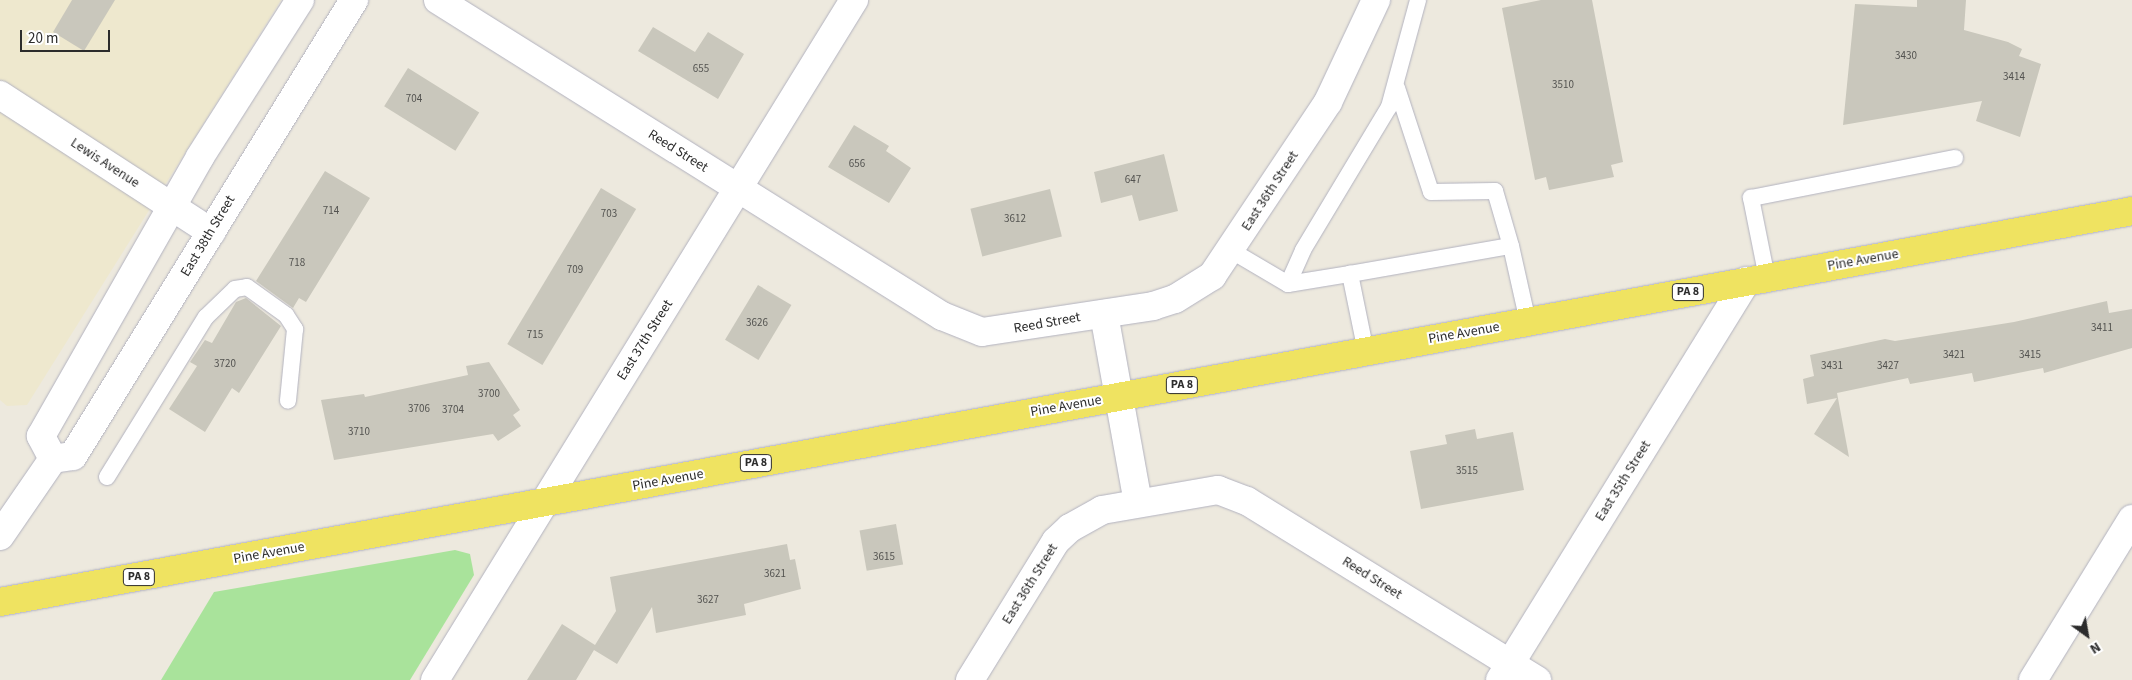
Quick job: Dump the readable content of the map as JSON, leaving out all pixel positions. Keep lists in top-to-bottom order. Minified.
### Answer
{"streets":{"main road":["Pine Avenue","PA 8"],"street":["Reed Street","Lewis Avenue","East 36th Street","East 38th Street","East 37th Street","East 35th Street"]},"crossings":[["Reed Street","East 36th Street"],["Reed Street","East 37th Street"],["Reed Street","East 35th Street"],["Lewis Avenue","East 38th Street"],["Pine Avenue","East 37th Street"],["Pine Avenue","East 35th Street"]],"house_numbers":["3430","655","3414","3510","704","656","647","714","703","3612","718","709","3626","3411","715","3421","3415","3720","3431","3427","3700","3706","3704","3710","3515","3615","3621","3627"],"scale_bar":"20 m","north":"bottom right"}
